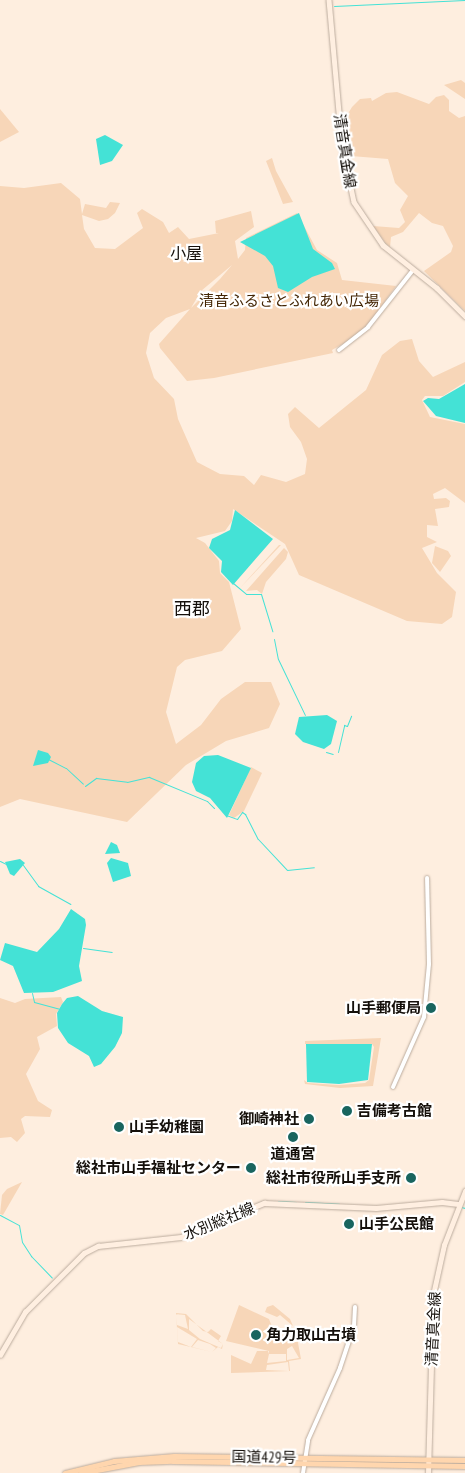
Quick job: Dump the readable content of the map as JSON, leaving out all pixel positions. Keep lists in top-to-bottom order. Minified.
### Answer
{"streets":{"highway":["国道429号"],"main road":["清音真金線","水別総社線"]},"crossings":[["清音真金線","水別総社線"],["清音真金線","国道429号"]],"districts":["小屋","西郡"],"parks":["清音ふるさとふれあい広場"],"places":["山手郵便局","吉備考古館","御崎神社","山手幼稚園","道通宮","総社市山手福祉センター","総社市役所山手支所","山手公民館","角力取山古墳"]}
